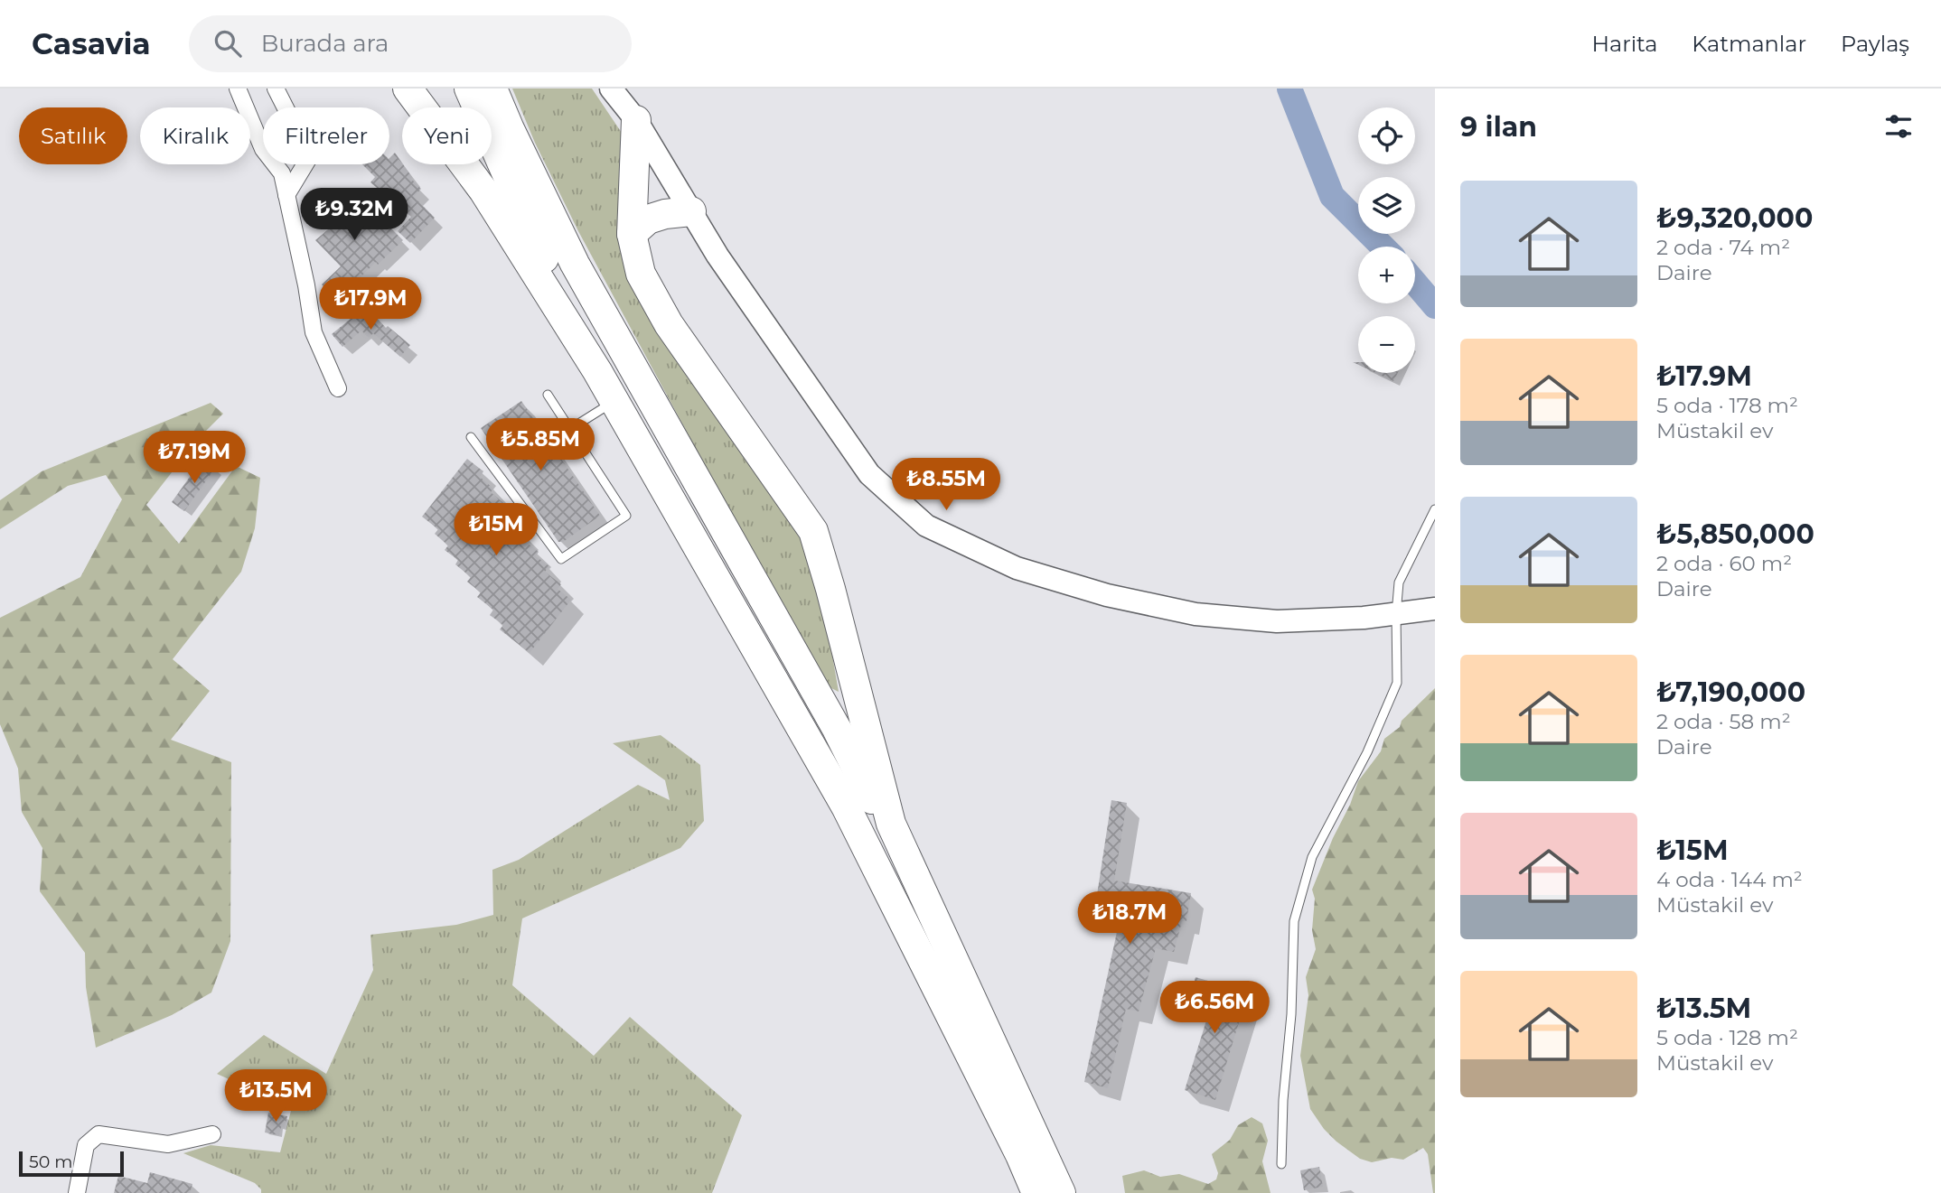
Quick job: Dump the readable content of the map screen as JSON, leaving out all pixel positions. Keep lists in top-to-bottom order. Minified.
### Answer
{"scale_bar":"50 m","page":{"header":"Casavia","search":"Burada ara","nav":["Harita","Katmanlar","Paylaş"],"heading":"9 ilan","map_buttons":["+","−"],"chip":["Satılık","Kiralık","Filtreler","Yeni"],"list":[{"name":"₺9,320,000","note":"2 oda · 74 m² · Daire"},{"name":"₺17.9M","note":"5 oda · 178 m² · Müstakil ev"},{"name":"₺5,850,000","note":"2 oda · 60 m² · Daire"},{"name":"₺7,190,000","note":"2 oda · 58 m² · Daire"},{"name":"₺15M","note":"4 oda · 144 m² · Müstakil ev"},{"name":"₺13.5M","note":"5 oda · 128 m² · Müstakil ev"}],"price":["₺9.32M","₺17.9M","₺5.85M","₺7.19M","₺8.55M","₺15M","₺18.7M","₺6.56M","₺13.5M"],"scale":"50 m"}}
